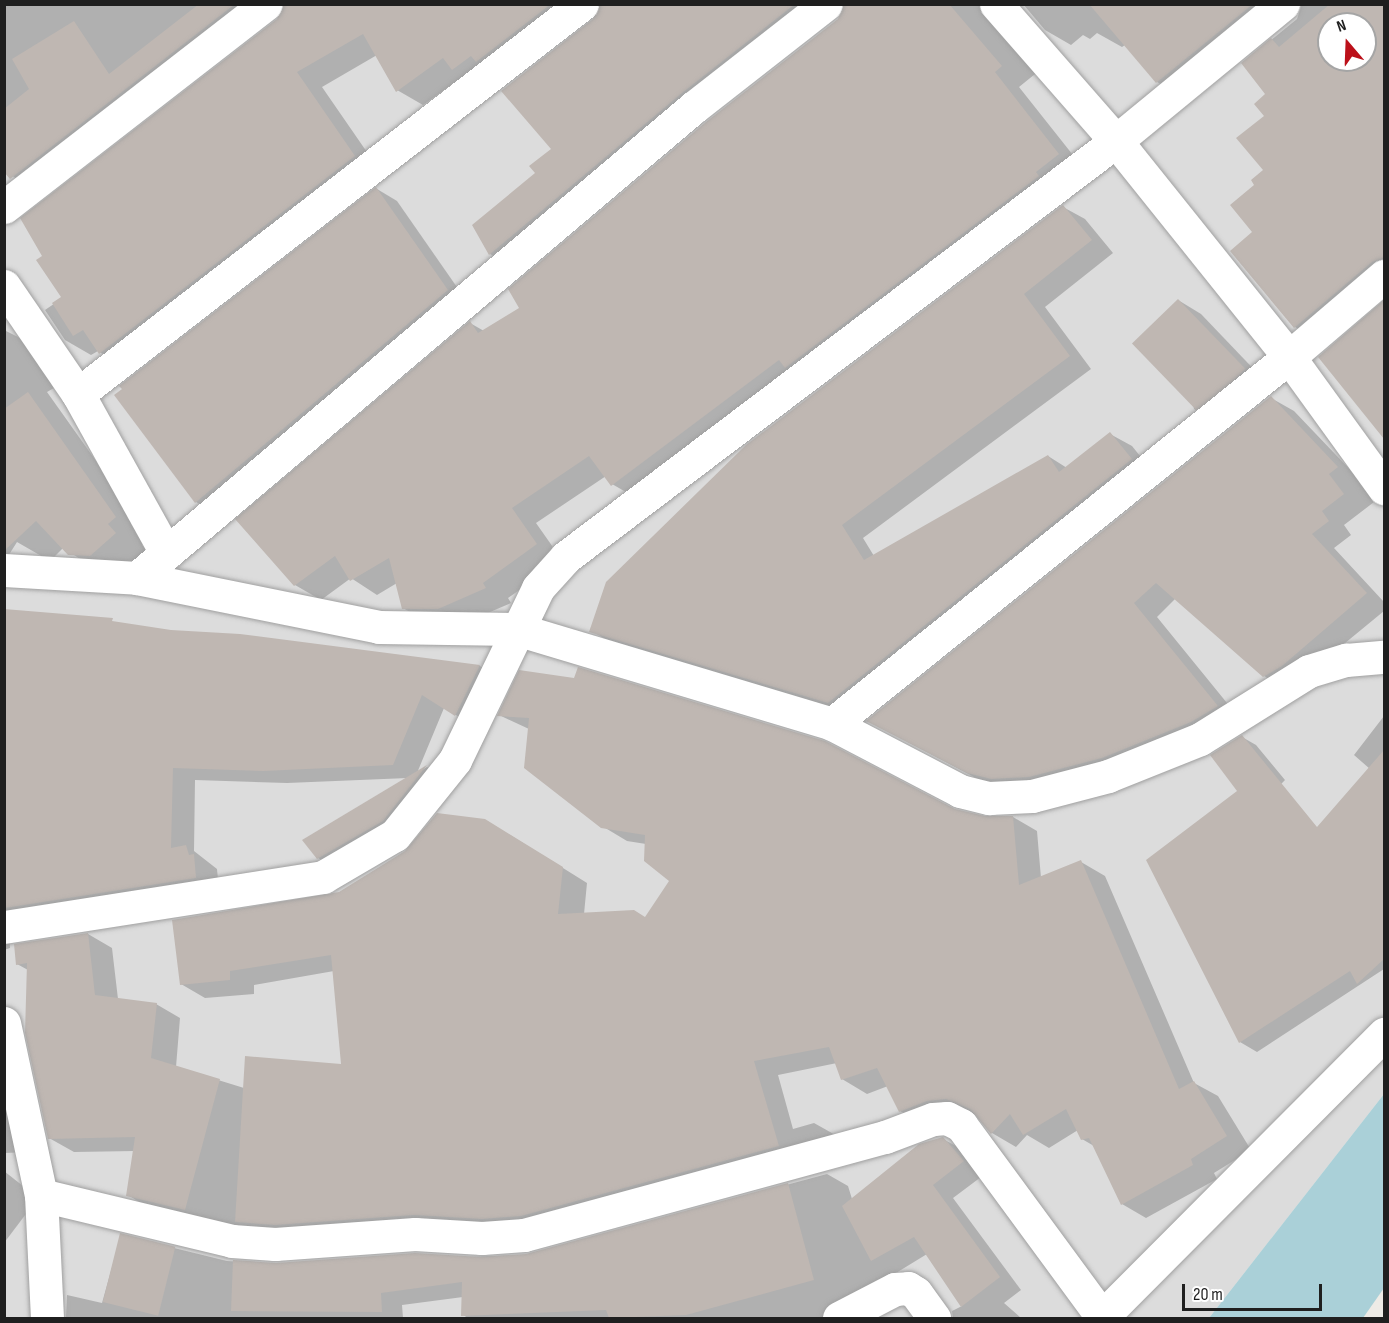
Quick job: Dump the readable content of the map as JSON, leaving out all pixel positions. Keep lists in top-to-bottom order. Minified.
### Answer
{"scale_bar":"20 m","north":"top"}
